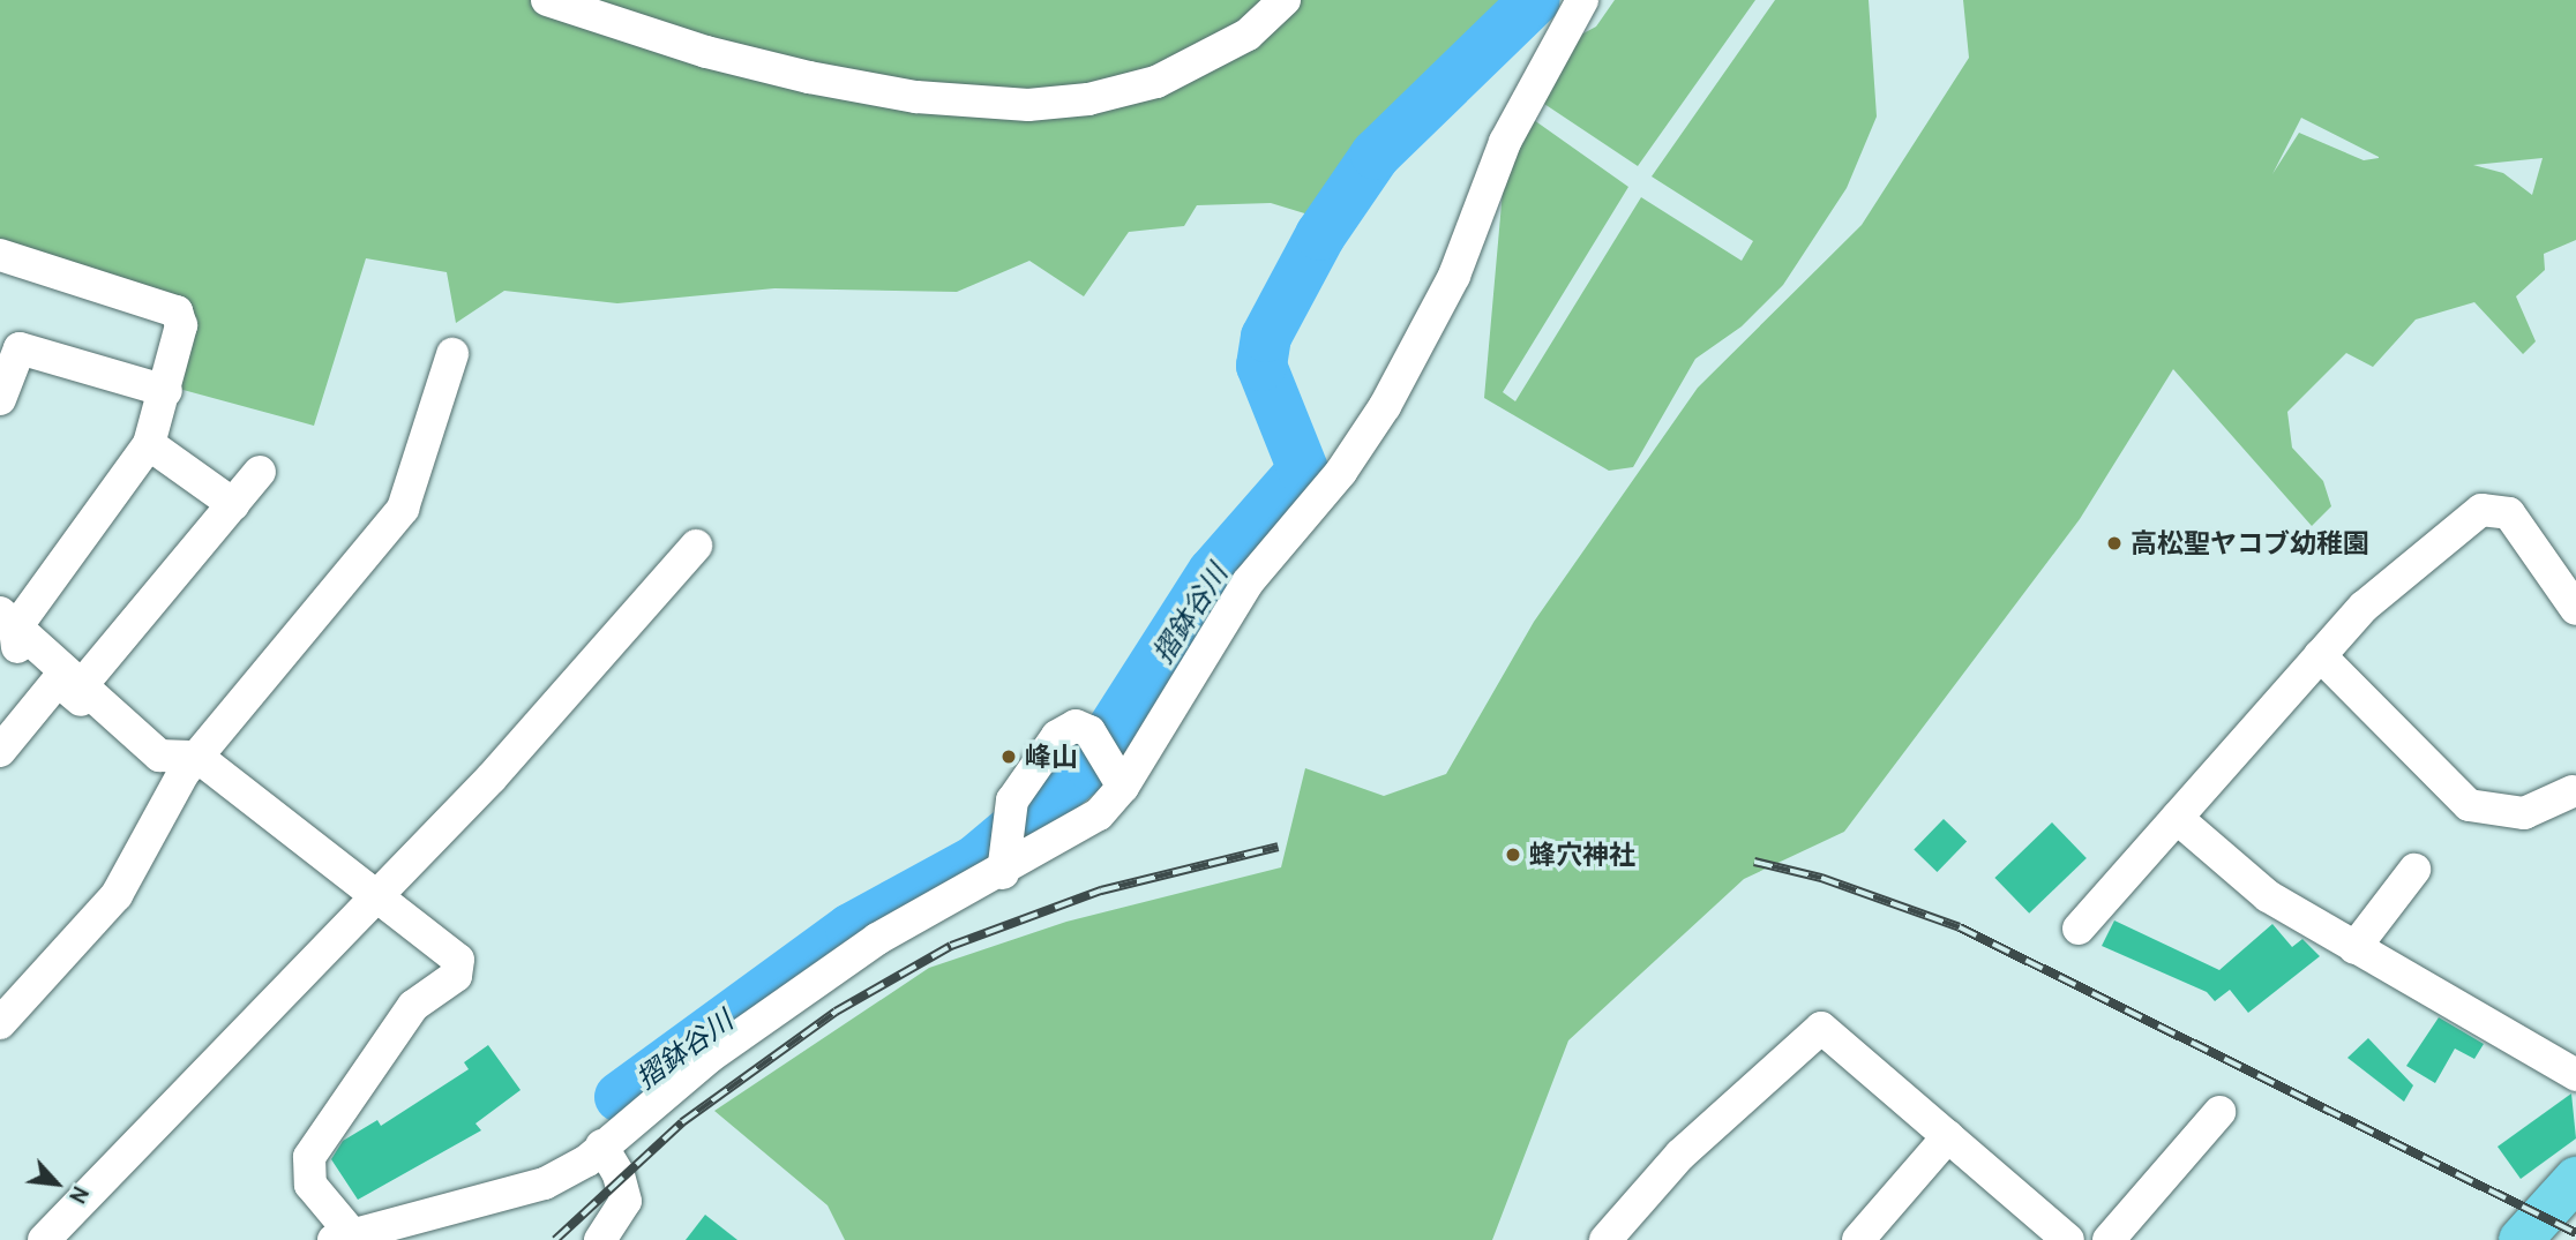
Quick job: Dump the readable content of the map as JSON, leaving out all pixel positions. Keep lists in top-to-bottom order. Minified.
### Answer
{"water":["摺鉢谷川"],"places":["高松聖ヤコブ幼稚園","峰山","蜂穴神社"],"north":"bottom right"}
